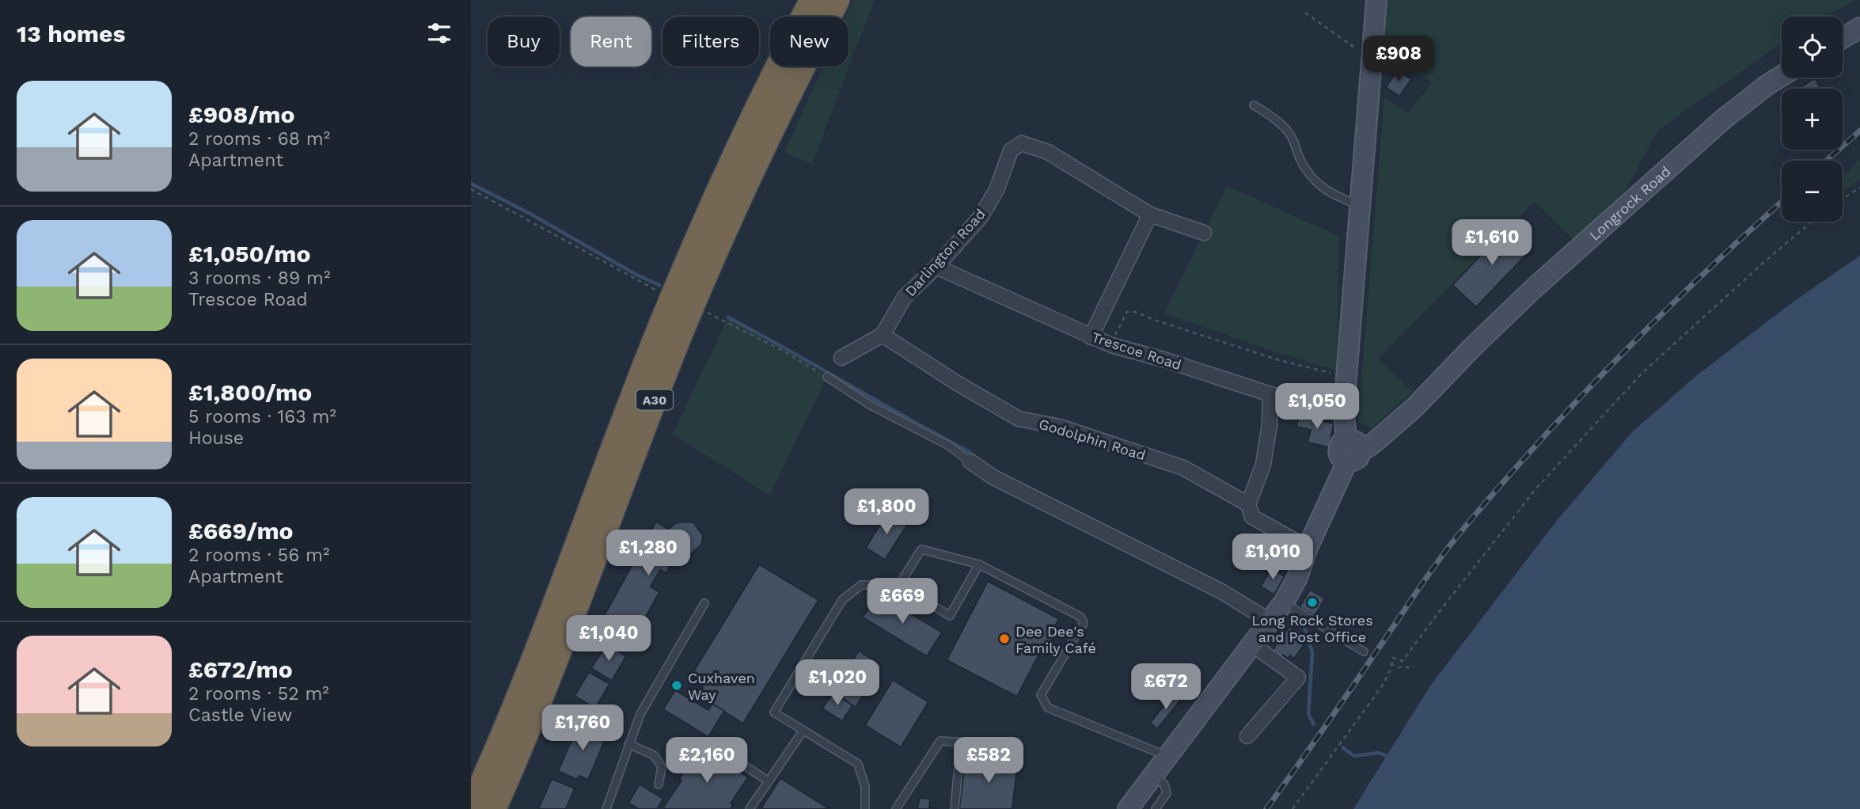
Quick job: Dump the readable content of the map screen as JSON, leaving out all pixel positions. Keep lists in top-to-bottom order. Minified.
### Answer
{"streets":{"highway":["A30"],"street":["Longrock Road","Darlington Road","Trescoe Road","Godolphin Road"]},"crossings":[["Darlington Road","Trescoe Road"],["Darlington Road","Godolphin Road"]],"places":["Long Rock Stores and Post Office","Dee Dee's Family Café","Cuxhaven Way"],"page":{"heading":"13 homes","map_buttons":["+","−"],"chip":["Buy","Rent","Filters","New"],"price":["£908","£1,610","£1,050","£1,800","£1,280","£1,010","£669","£1,040","£1,020","£672","£1,760","£2,160","£582"],"list":[{"name":"£908/mo","note":"2 rooms · 68 m² · Apartment"},{"name":"£1,050/mo","note":"3 rooms · 89 m² · Trescoe Road"},{"name":"£1,800/mo","note":"5 rooms · 163 m² · House"},{"name":"£669/mo","note":"2 rooms · 56 m² · Apartment"},{"name":"£672/mo","note":"2 rooms · 52 m² · Castle View"}]}}
